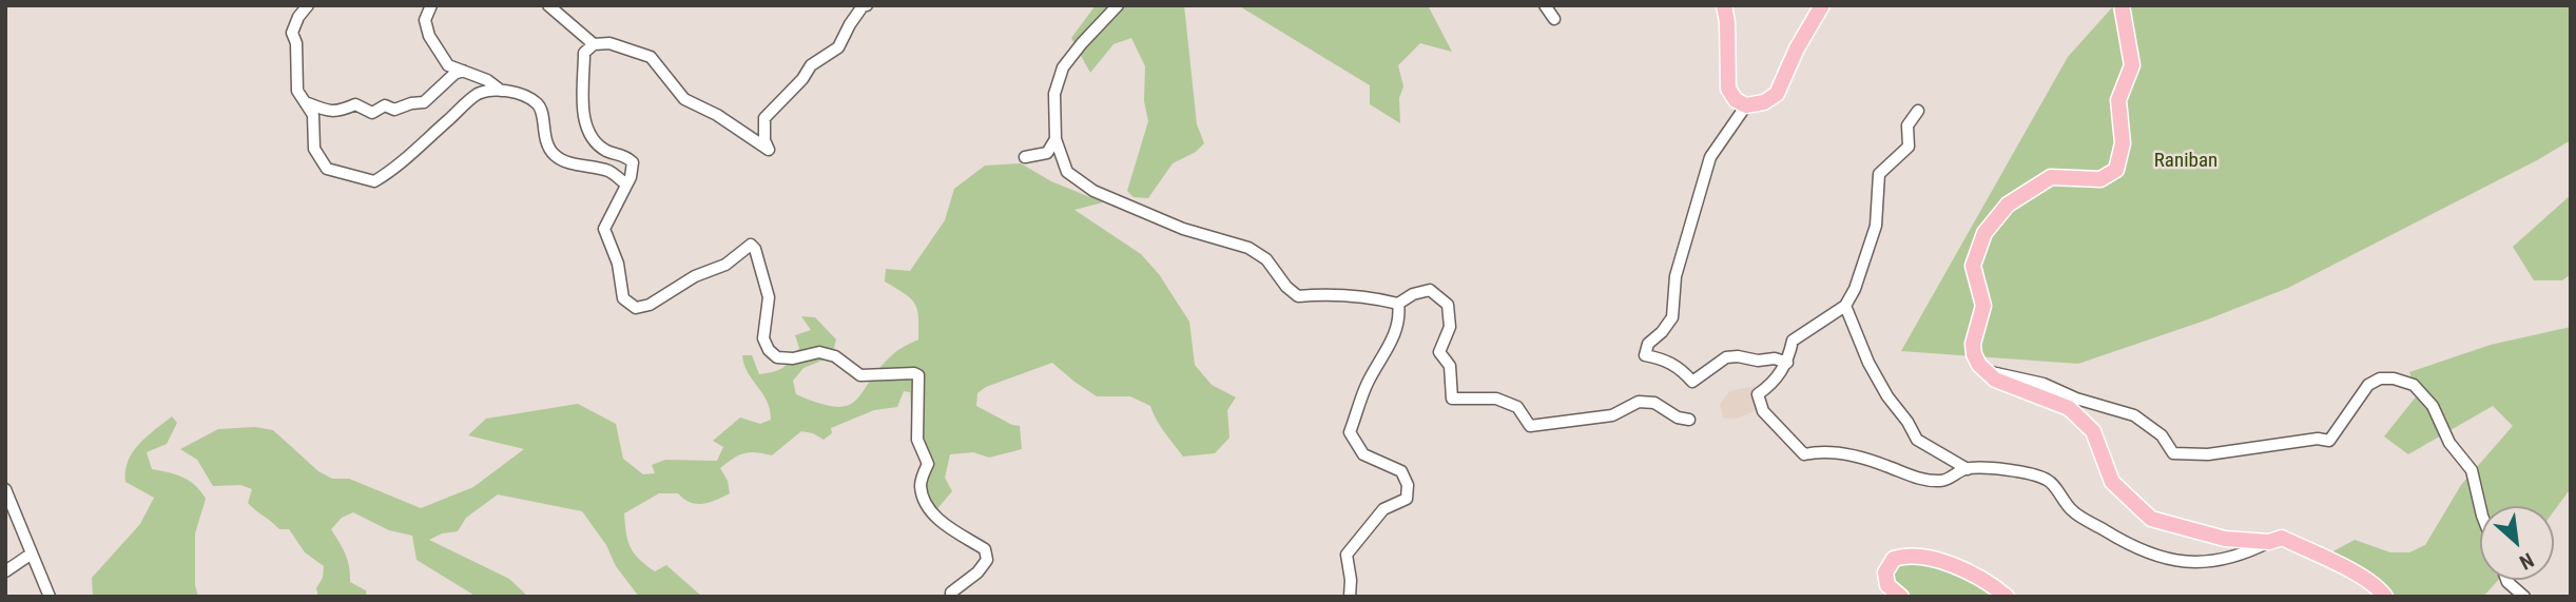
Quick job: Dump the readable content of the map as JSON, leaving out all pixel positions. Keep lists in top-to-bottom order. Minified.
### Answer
{"parks":["Raniban"],"north":"bottom right"}
